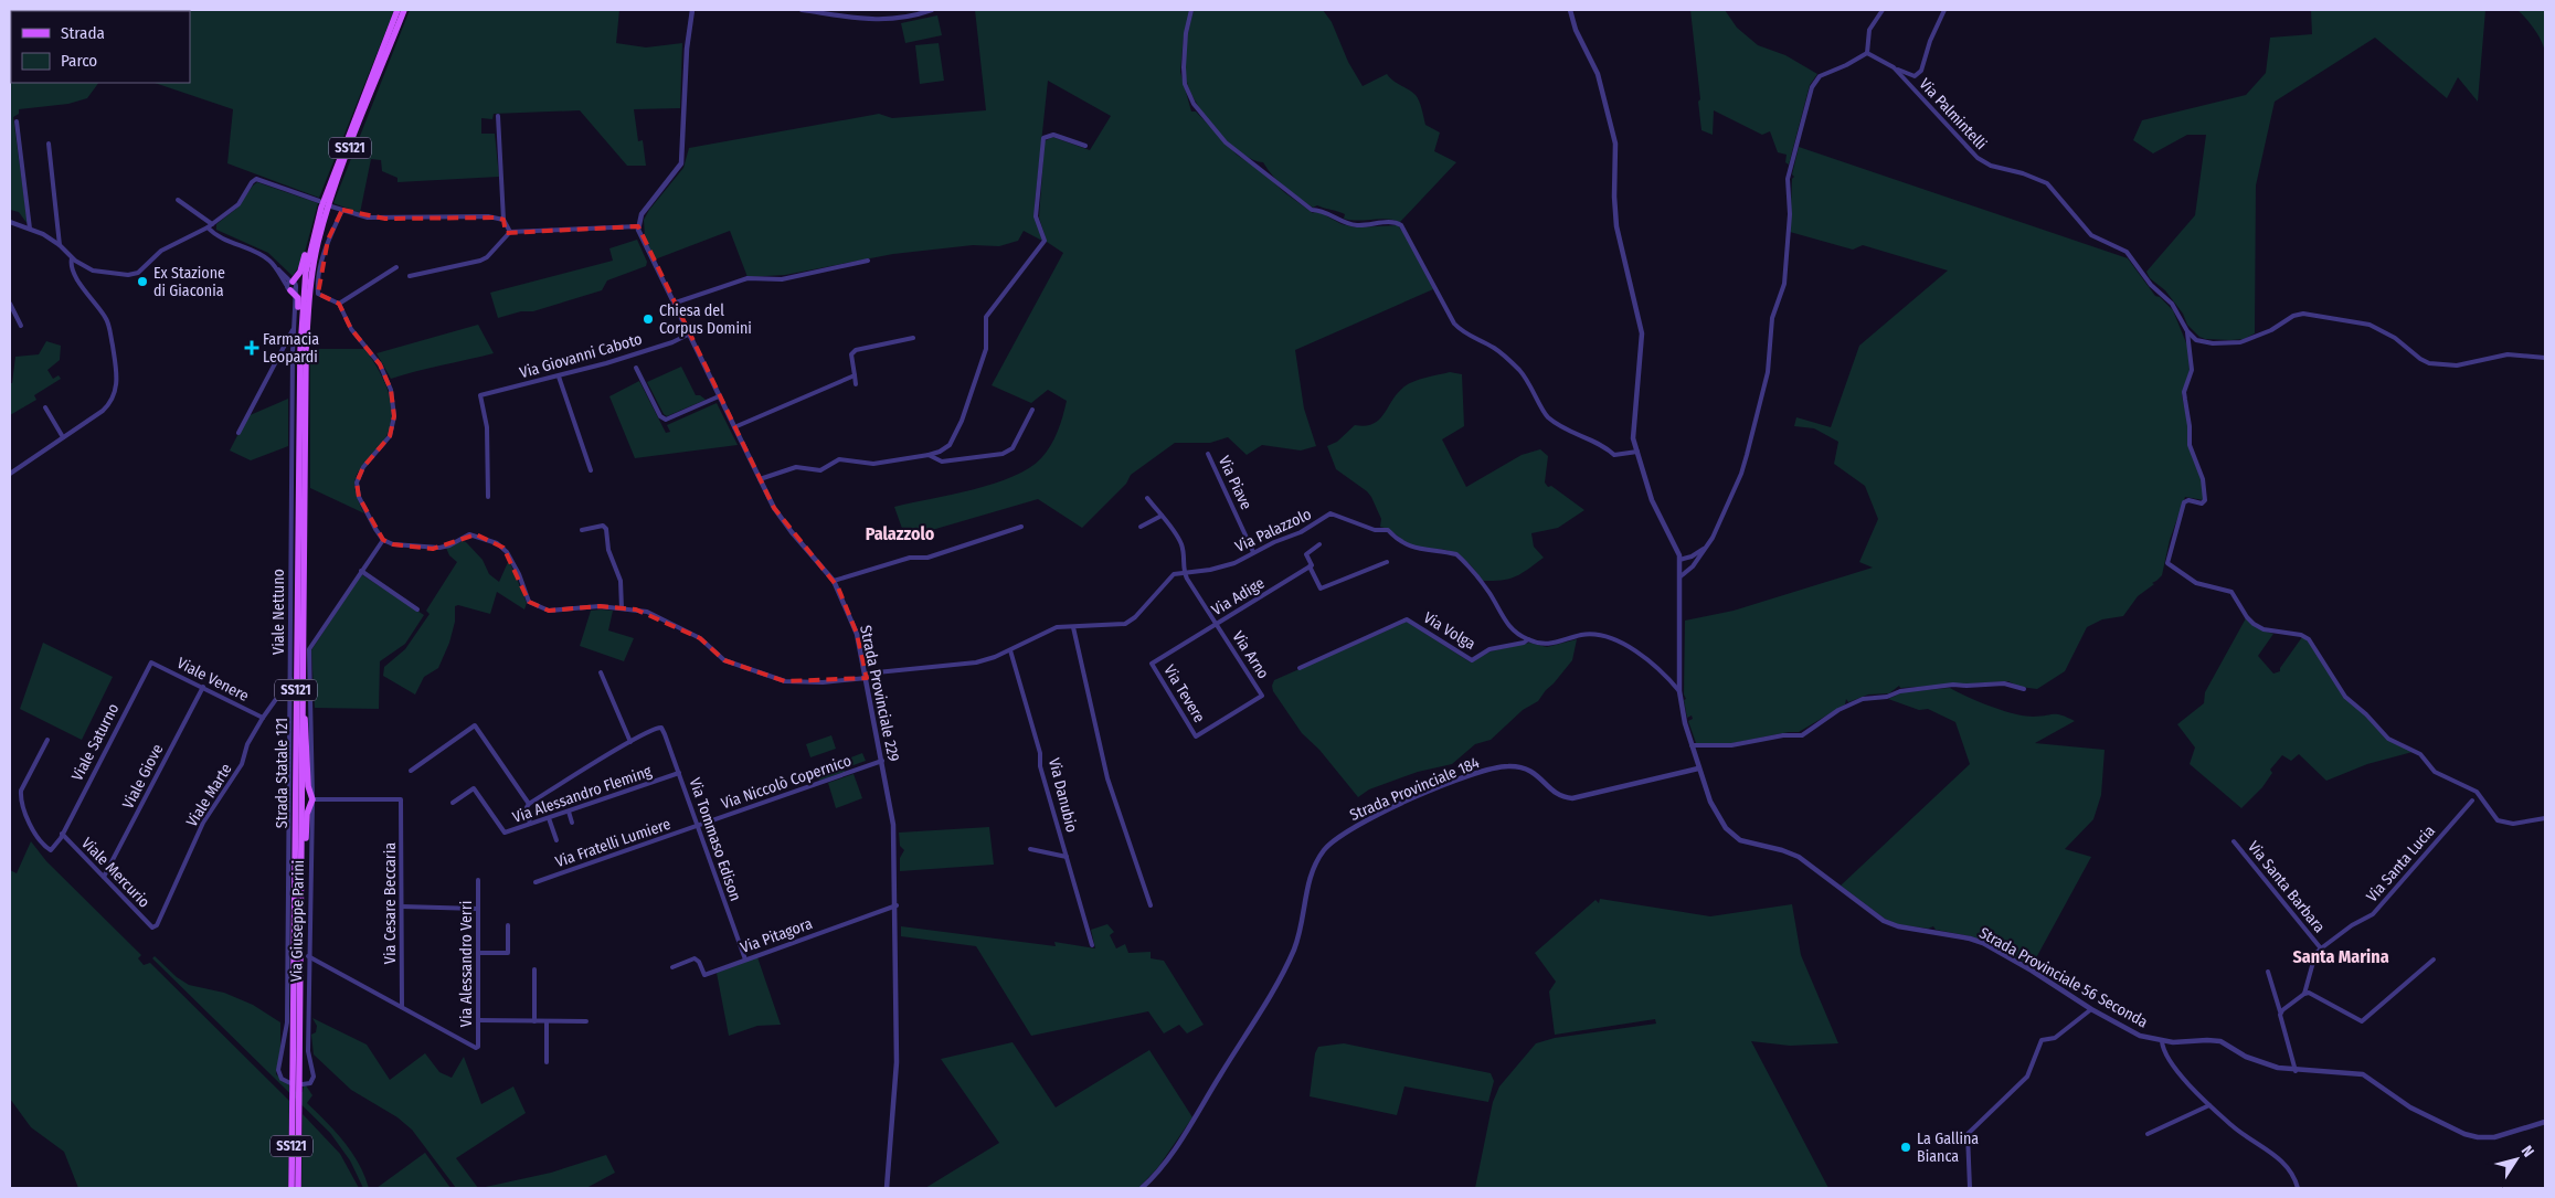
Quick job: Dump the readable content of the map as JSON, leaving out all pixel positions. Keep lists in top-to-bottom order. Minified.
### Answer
{"streets":{"main road":["SS121","Strada Statale 121"],"street":["Via Palmintelli","Via Giovanni Caboto","Via Piave","Via Palazzolo","Via Adige","Viale Nettuno","Via Volga","Via Arno","Viale Venere","Strada Provinciale 229","Via Tevere","Viale Saturno","Viale Giove","Via Niccolò Copernico","Strada Provinciale 184","Via Alessandro Fleming","Viale Marte","Via Danubio","Via Tommaso Edison","Via Fratelli Lumiere","Via Santa Lucia","Viale Mercurio","Via Santa Barbara","Via Cesare Beccaria","Via Giuseppe Parini","Via Pitagora","Via Alessandro Verri","Strada Provinciale 56 Seconda"]},"crossings":[["SS121","Strada Statale 121"],["Via Giovanni Caboto","Strada Provinciale 229"],["Via Piave","Via Palazzolo"],["Via Palazzolo","Via Volga"],["Via Palazzolo","Via Arno"],["Via Palazzolo","Strada Provinciale 229"],["Via Palazzolo","Via Danubio"],["Via Palazzolo","Via Giuseppe Parini"],["Via Palazzolo","Strada Provinciale 56 Seconda"],["Via Adige","Via Arno"],["Via Adige","Via Tevere"],["Viale Nettuno","Viale Marte"],["Via Arno","Via Tevere"],["Viale Venere","Viale Saturno"],["Viale Venere","Viale Giove"],["Viale Venere","Viale Marte"],["Strada Provinciale 229","Via Niccolò Copernico"],["Strada Provinciale 229","Via Pitagora"],["Viale Saturno","Viale Mercurio"],["Viale Giove","Viale Mercurio"],["Via Niccolò Copernico","Via Tommaso Edison"],["Via Niccolò Copernico","Via Fratelli Lumiere"],["Strada Provinciale 184","Strada Provinciale 56 Seconda"],["Via Alessandro Fleming","Via Tommaso Edison"],["Viale Marte","Viale Mercurio"],["Via Tommaso Edison","Via Fratelli Lumiere"],["Via Tommaso Edison","Via Pitagora"],["Via Santa Lucia","Via Santa Barbara"],["Via Cesare Beccaria","Via Giuseppe Parini"],["Via Cesare Beccaria","Via Alessandro Verri"]],"districts":["Palazzolo","Santa Marina"],"places":{"other":["Ex Stazione di Giaconia","Chiesa del Corpus Domini","La Gallina Bianca"],"health":["Farmacia Leopardi"]},"legend":["Strada","Parco"],"north":"top right"}
